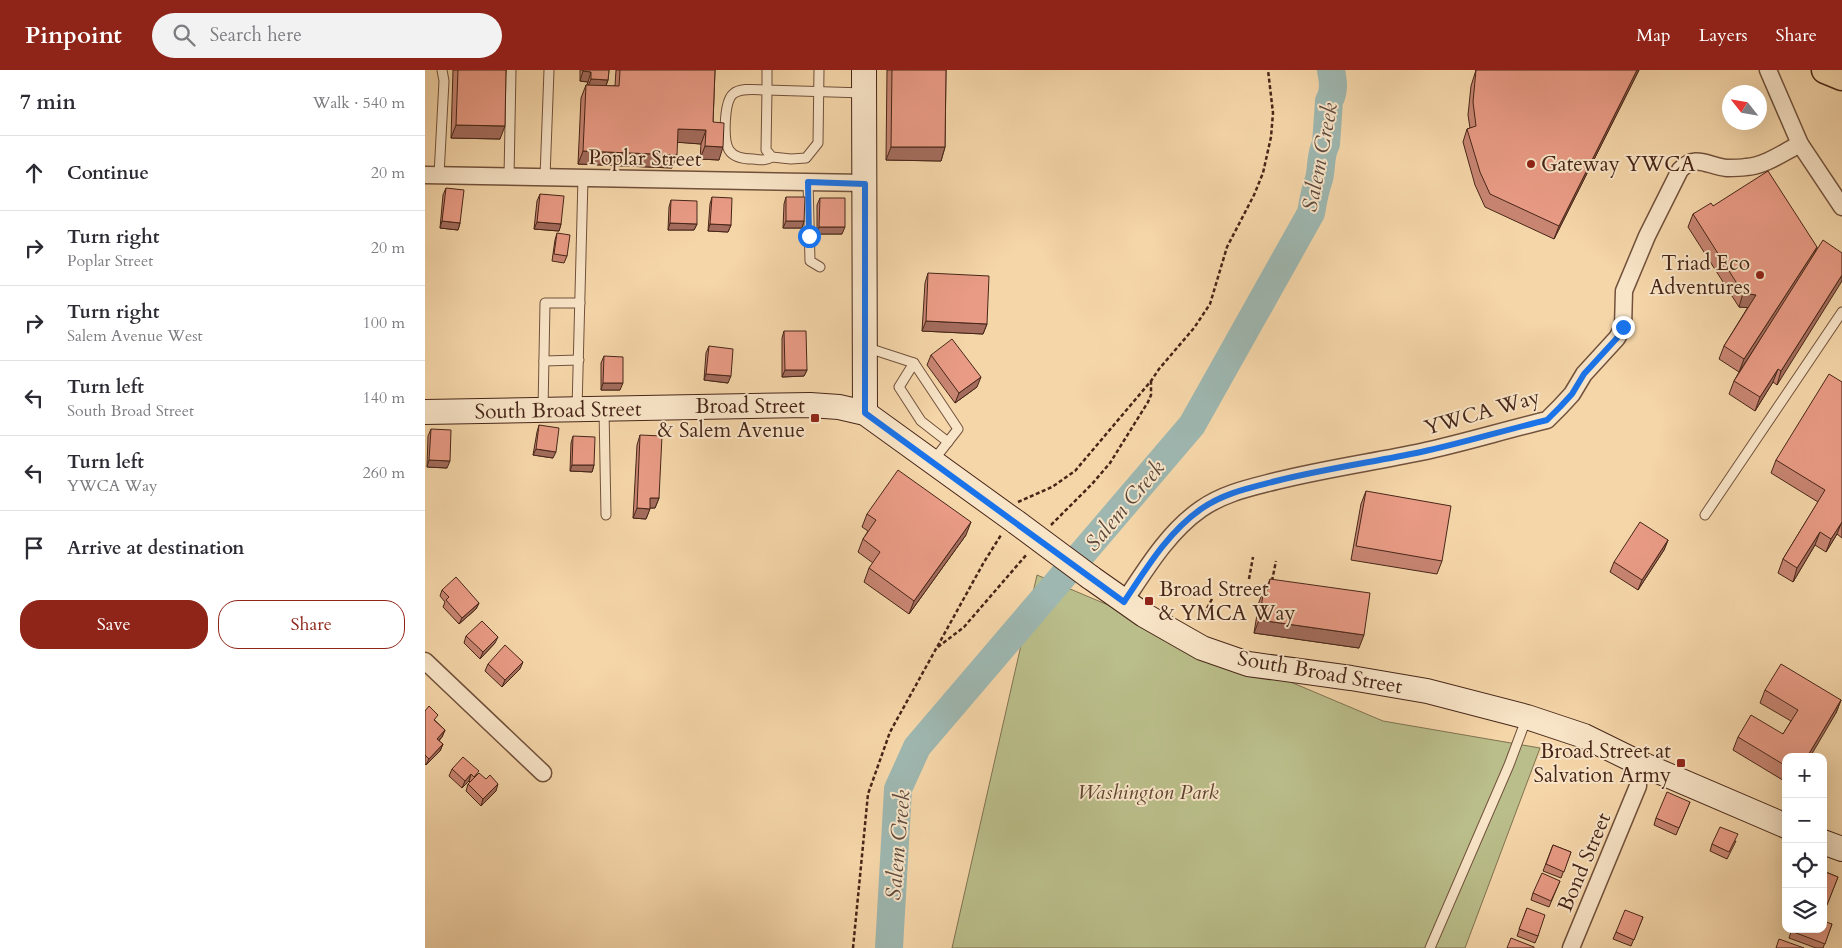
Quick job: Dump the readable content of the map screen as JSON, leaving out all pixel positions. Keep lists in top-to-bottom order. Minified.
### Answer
{"streets":{"street":["Poplar Street","South Broad Street","YWCA Way","Bond Street"]},"crossings":[["South Broad Street","YWCA Way"],["South Broad Street","Bond Street"]],"water":["Salem Creek"],"parks":["Washington Park"],"places":{"other":["Gateway YWCA","Triad Eco Adventures"],"transit":["Broad Street & Salem Avenue","Broad Street & YMCA Way","Broad Street at Salvation Army"]},"north":"top left","page":{"header":"Pinpoint","search":"Search here","nav":["Map","Layers","Share"],"heading":["7 min","Walk · 540 m"],"list":[["Continue","20 m"],["Turn right","Poplar Street","20 m"],["Turn right","Salem Avenue West","100 m"],["Turn left","South Broad Street","140 m"],["Turn left","YWCA Way","260 m"],"Arrive at destination"],"buttons":["Save","Share"],"map_buttons":["+","−"]}}
